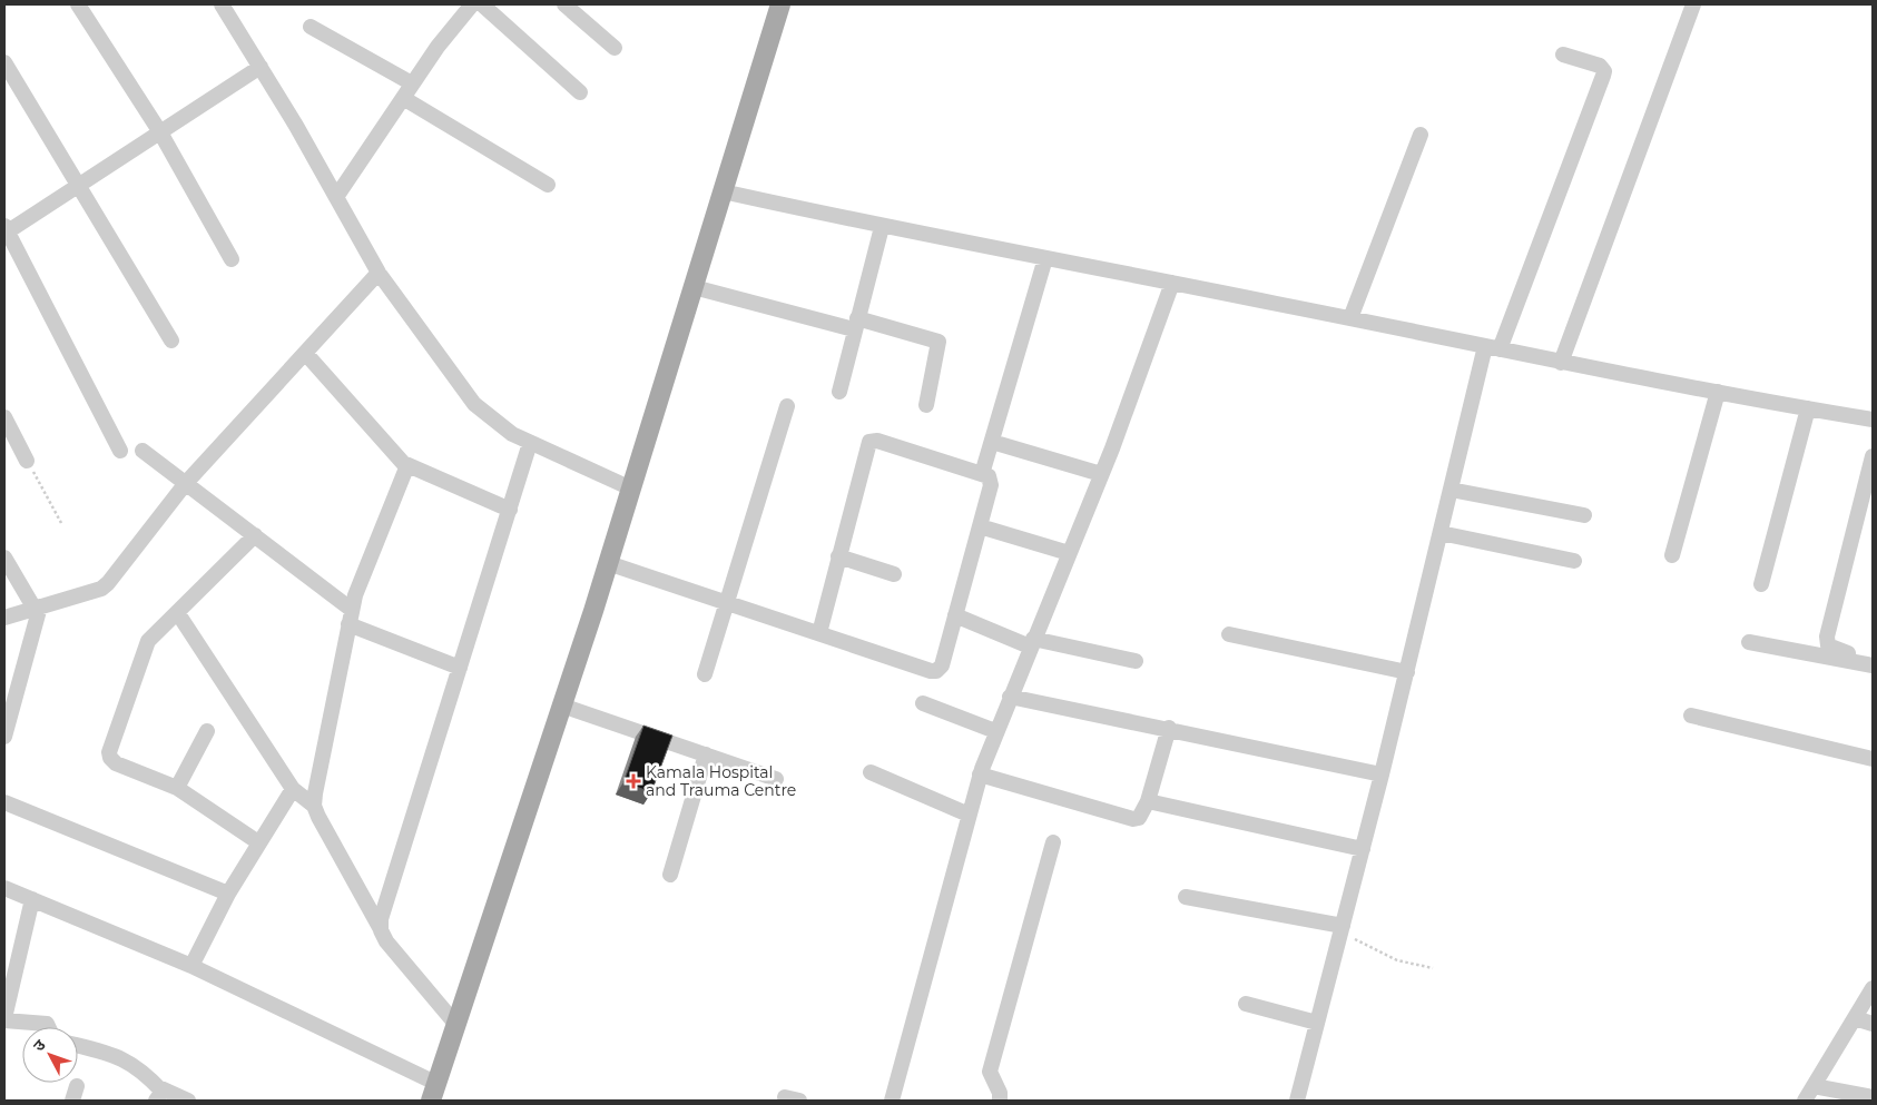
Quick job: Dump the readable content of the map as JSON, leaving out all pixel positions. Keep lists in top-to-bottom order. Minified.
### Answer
{"places":{"health":["Kamala Hospital and Trauma Centre"]},"north":"top left"}
